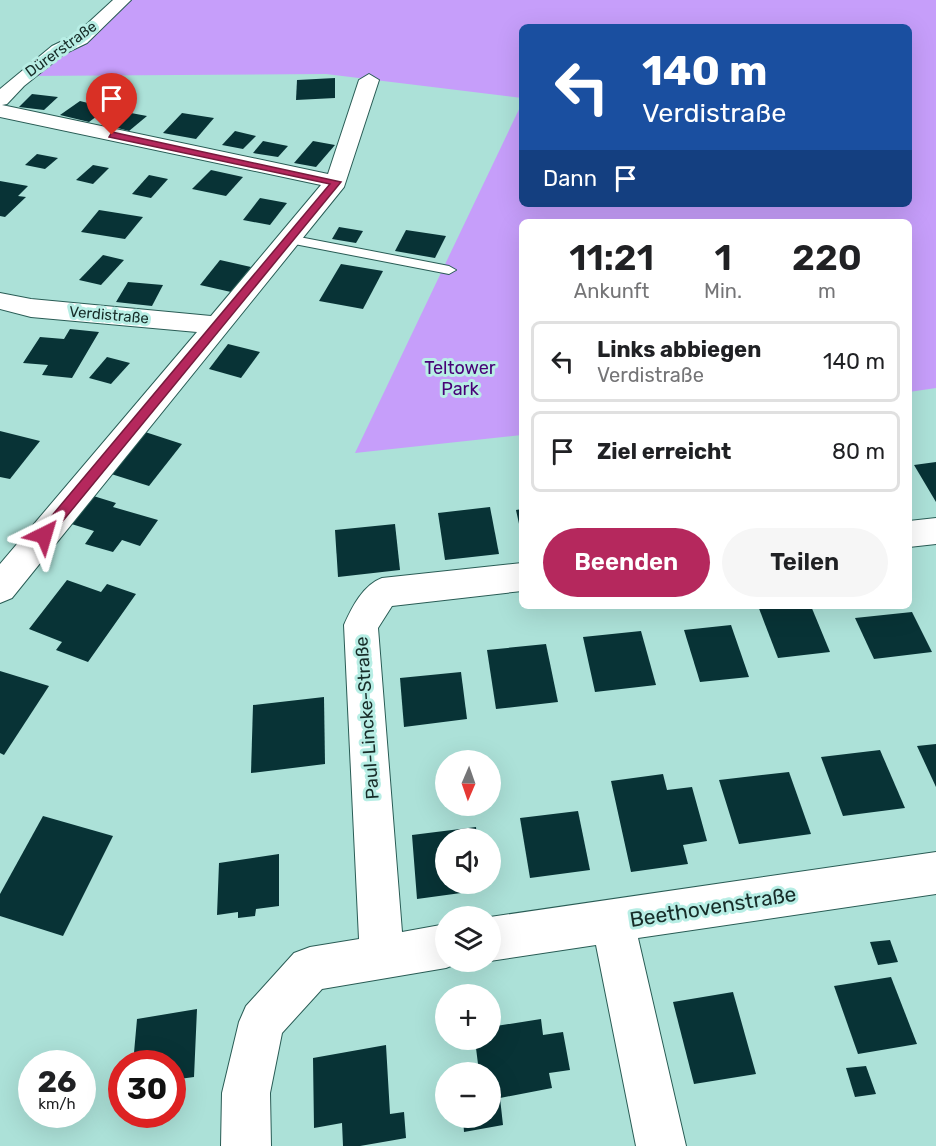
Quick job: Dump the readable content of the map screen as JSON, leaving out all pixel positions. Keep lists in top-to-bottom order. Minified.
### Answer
{"streets":{"street":["Dürerstraße","Verdistraße","Paul-Lincke-Straße","Beethovenstraße"]},"parks":["Teltower Park"],"north":"bottom","page":{"turn":["140 m","Verdistraße"],"then":"Dann","eta":["11:21","Ankunft","1","Min.","220","m"],"list":[{"name":"Links abbiegen","note":"Verdistraße","value":"140 m"},{"name":"Ziel erreicht","value":"80 m"}],"buttons":["Beenden","Teilen"],"map_buttons":["+","−"],"speed":"26 km/h","limit":"30"}}
